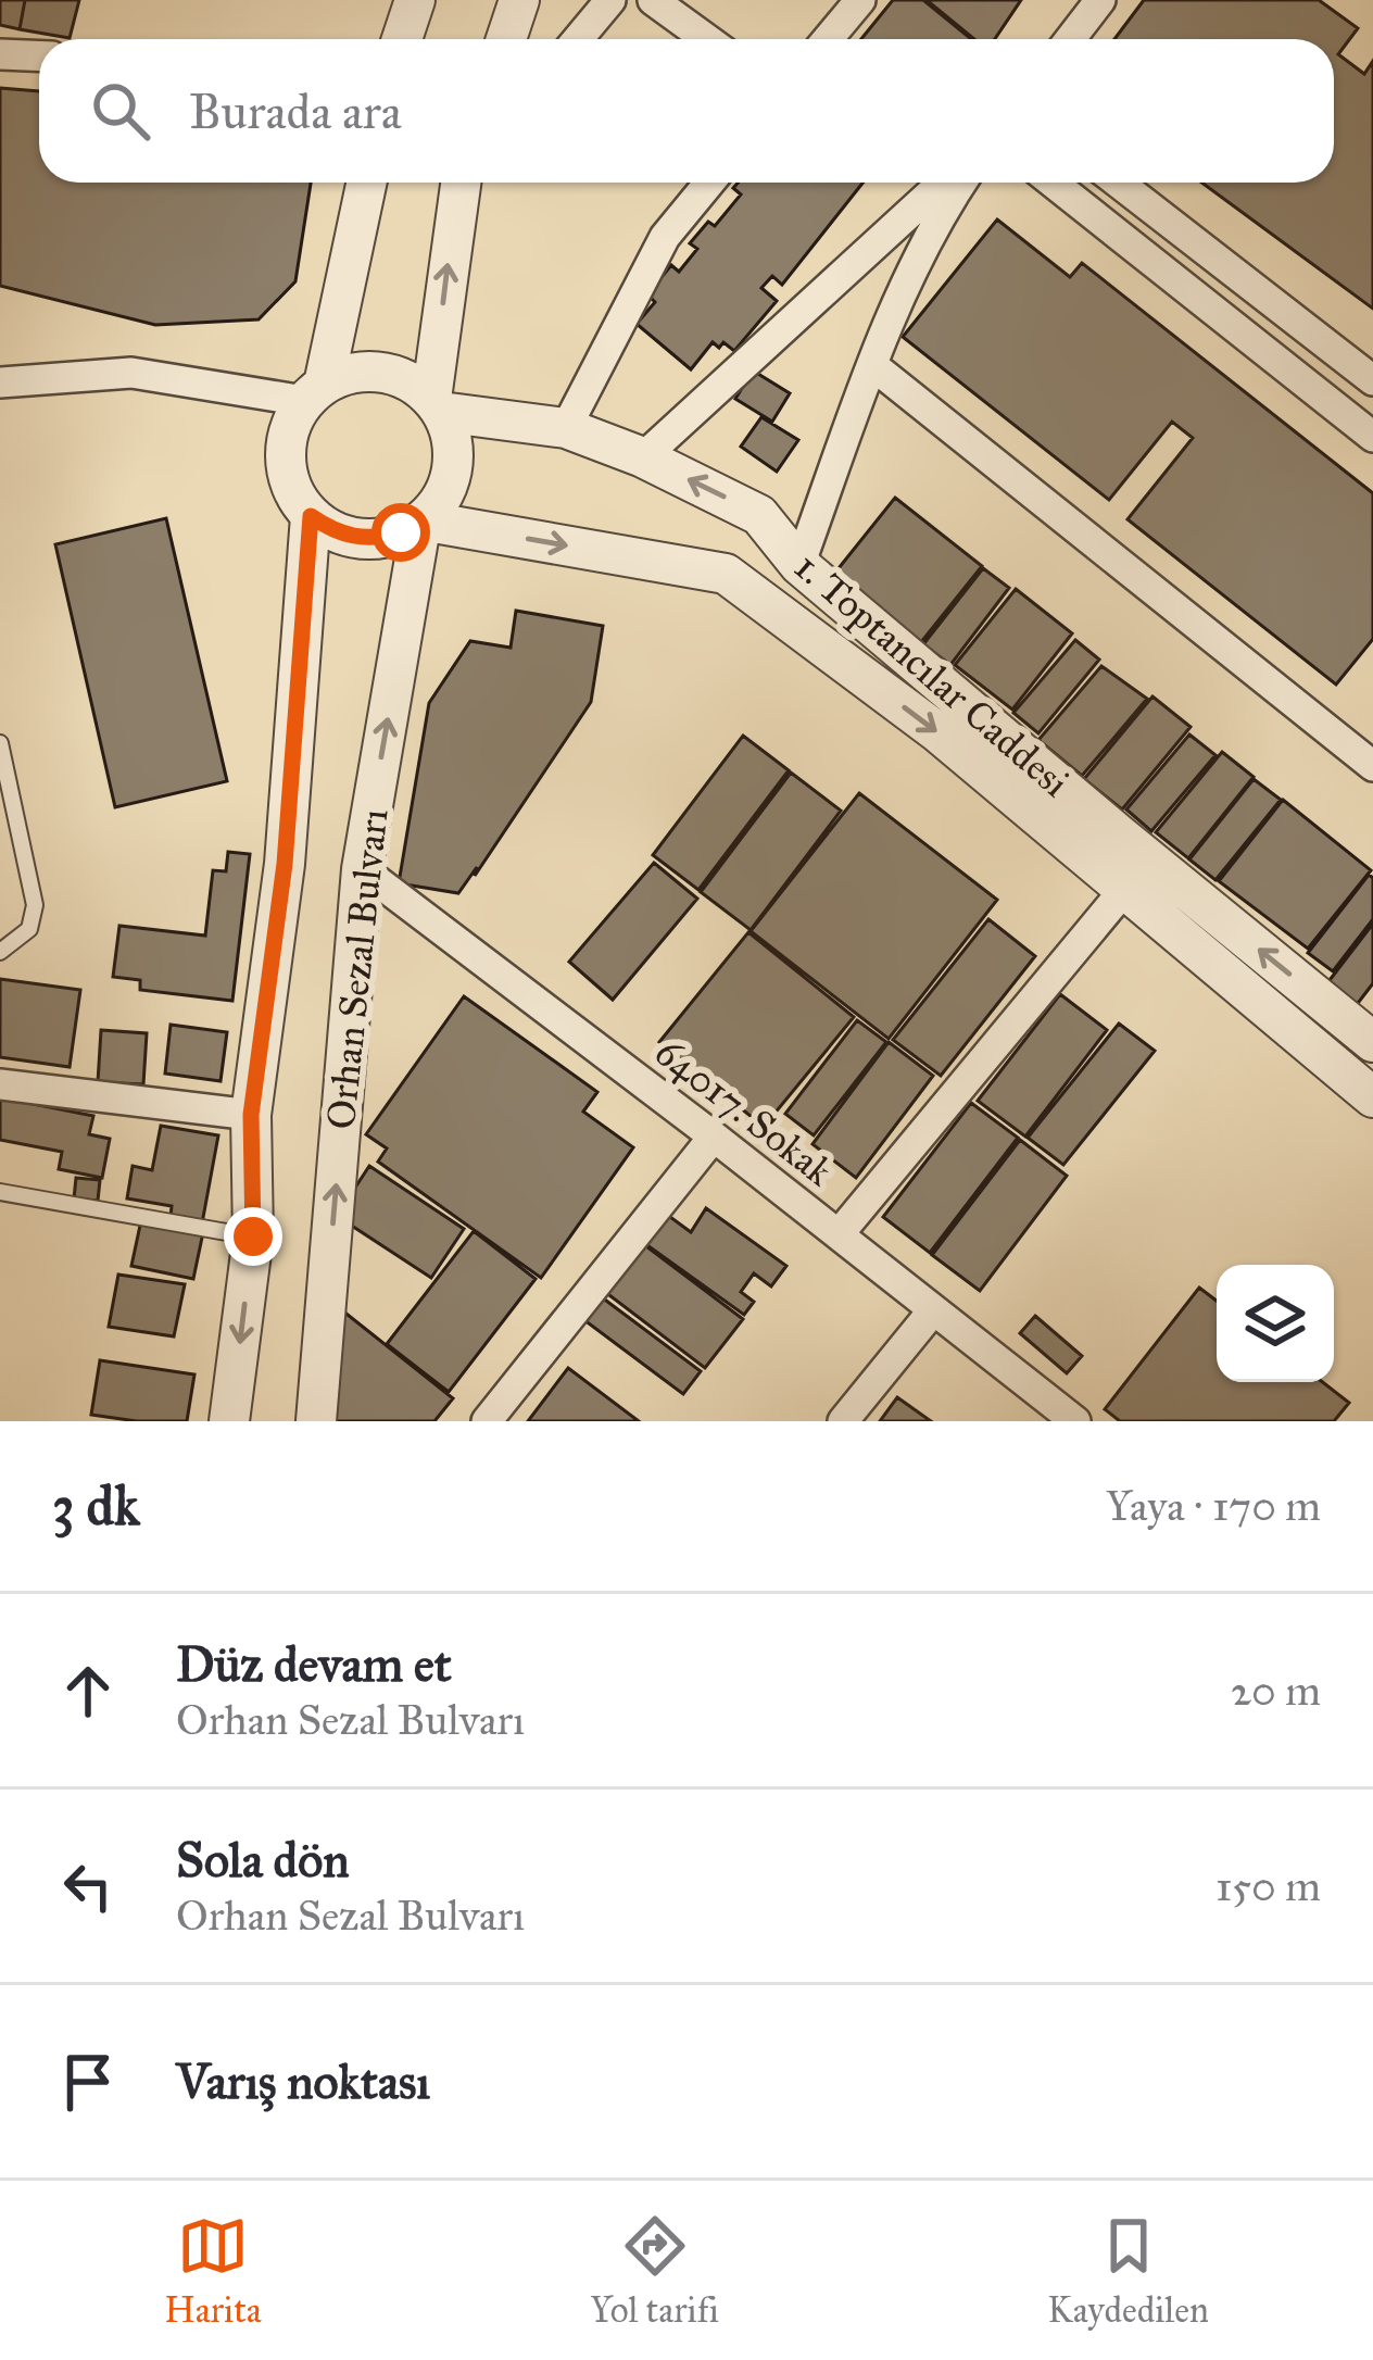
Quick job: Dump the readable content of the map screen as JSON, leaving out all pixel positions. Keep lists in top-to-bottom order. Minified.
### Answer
{"streets":{"street":["1. Toptancılar Caddesi","Orhan Sezal Bulvarı","64017. Sokak"]},"crossings":[["1. Toptancılar Caddesi","Orhan Sezal Bulvarı"],["Orhan Sezal Bulvarı","64017. Sokak"]],"page":{"search":"Burada ara","heading":["3 dk","Yaya · 170 m"],"list":[["Düz devam et","Orhan Sezal Bulvarı","20 m"],["Sola dön","Orhan Sezal Bulvarı","150 m"],"Varış noktası"],"nav":["Harita","Yol tarifi","Kaydedilen"]}}
